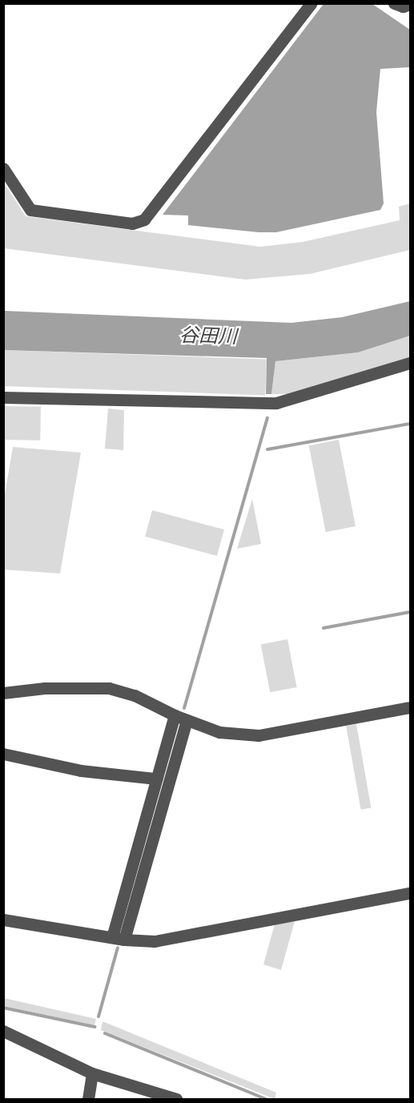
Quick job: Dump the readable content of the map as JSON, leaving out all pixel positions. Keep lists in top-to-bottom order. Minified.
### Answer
{"water":["谷田川"]}
